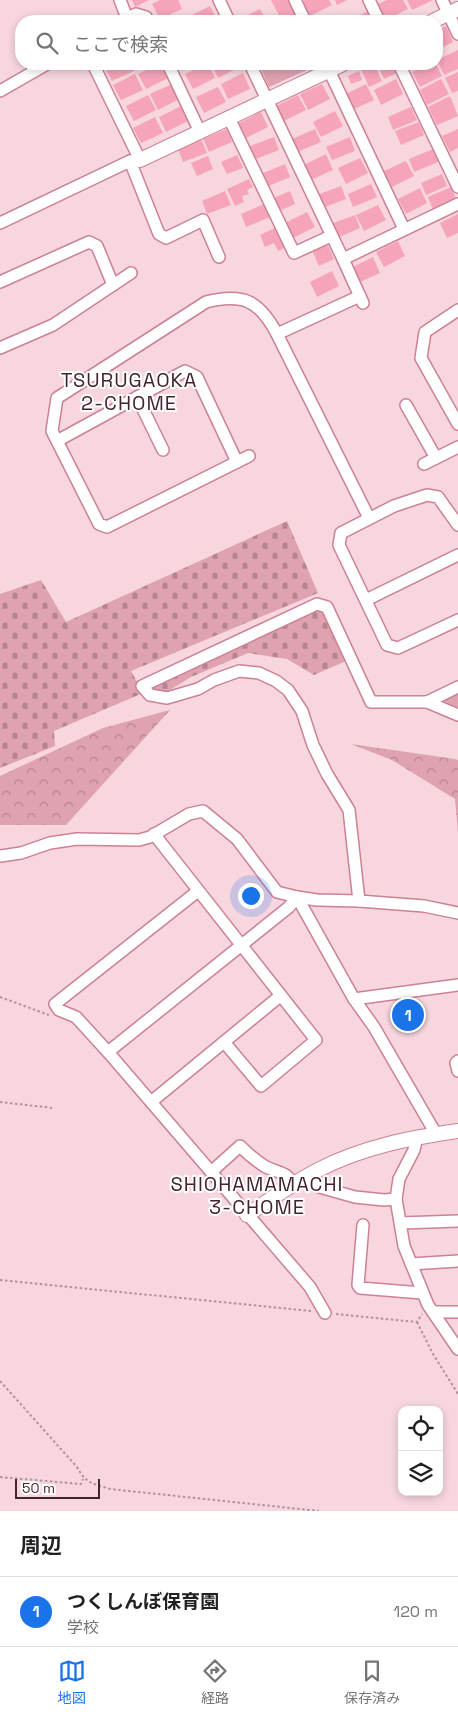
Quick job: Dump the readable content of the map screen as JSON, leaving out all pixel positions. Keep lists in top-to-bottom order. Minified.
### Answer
{"districts":["TSURUGAOKA 2-CHOME","SHIOHAMAMACHI 3-CHOME"],"scale_bar":"50 m","page":{"search":"ここで検索","pins":"1","scale":"50 m","heading":"周辺","list":[{"mark":"1","name":"つくしんぼ保育園","note":"学校","value":"120 m"}],"nav":["地図","経路","保存済み"]}}
